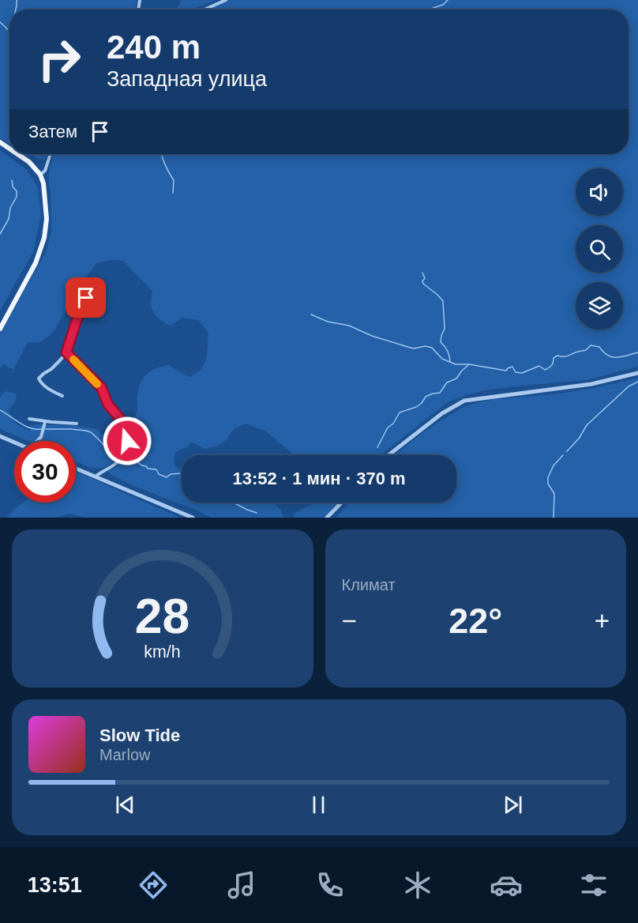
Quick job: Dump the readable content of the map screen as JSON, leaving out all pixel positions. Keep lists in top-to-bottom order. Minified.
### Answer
{"page":{"turn":["240 m","Западная улица"],"then":"Затем","limit":"30","trip":"13:52 · 1 мин · 370 m","tile":"Климат","heat":["−","22°","+"],"song":["Slow Tide","Marlow"],"tabs":"13:51","gauge":["28","km/h"]}}
